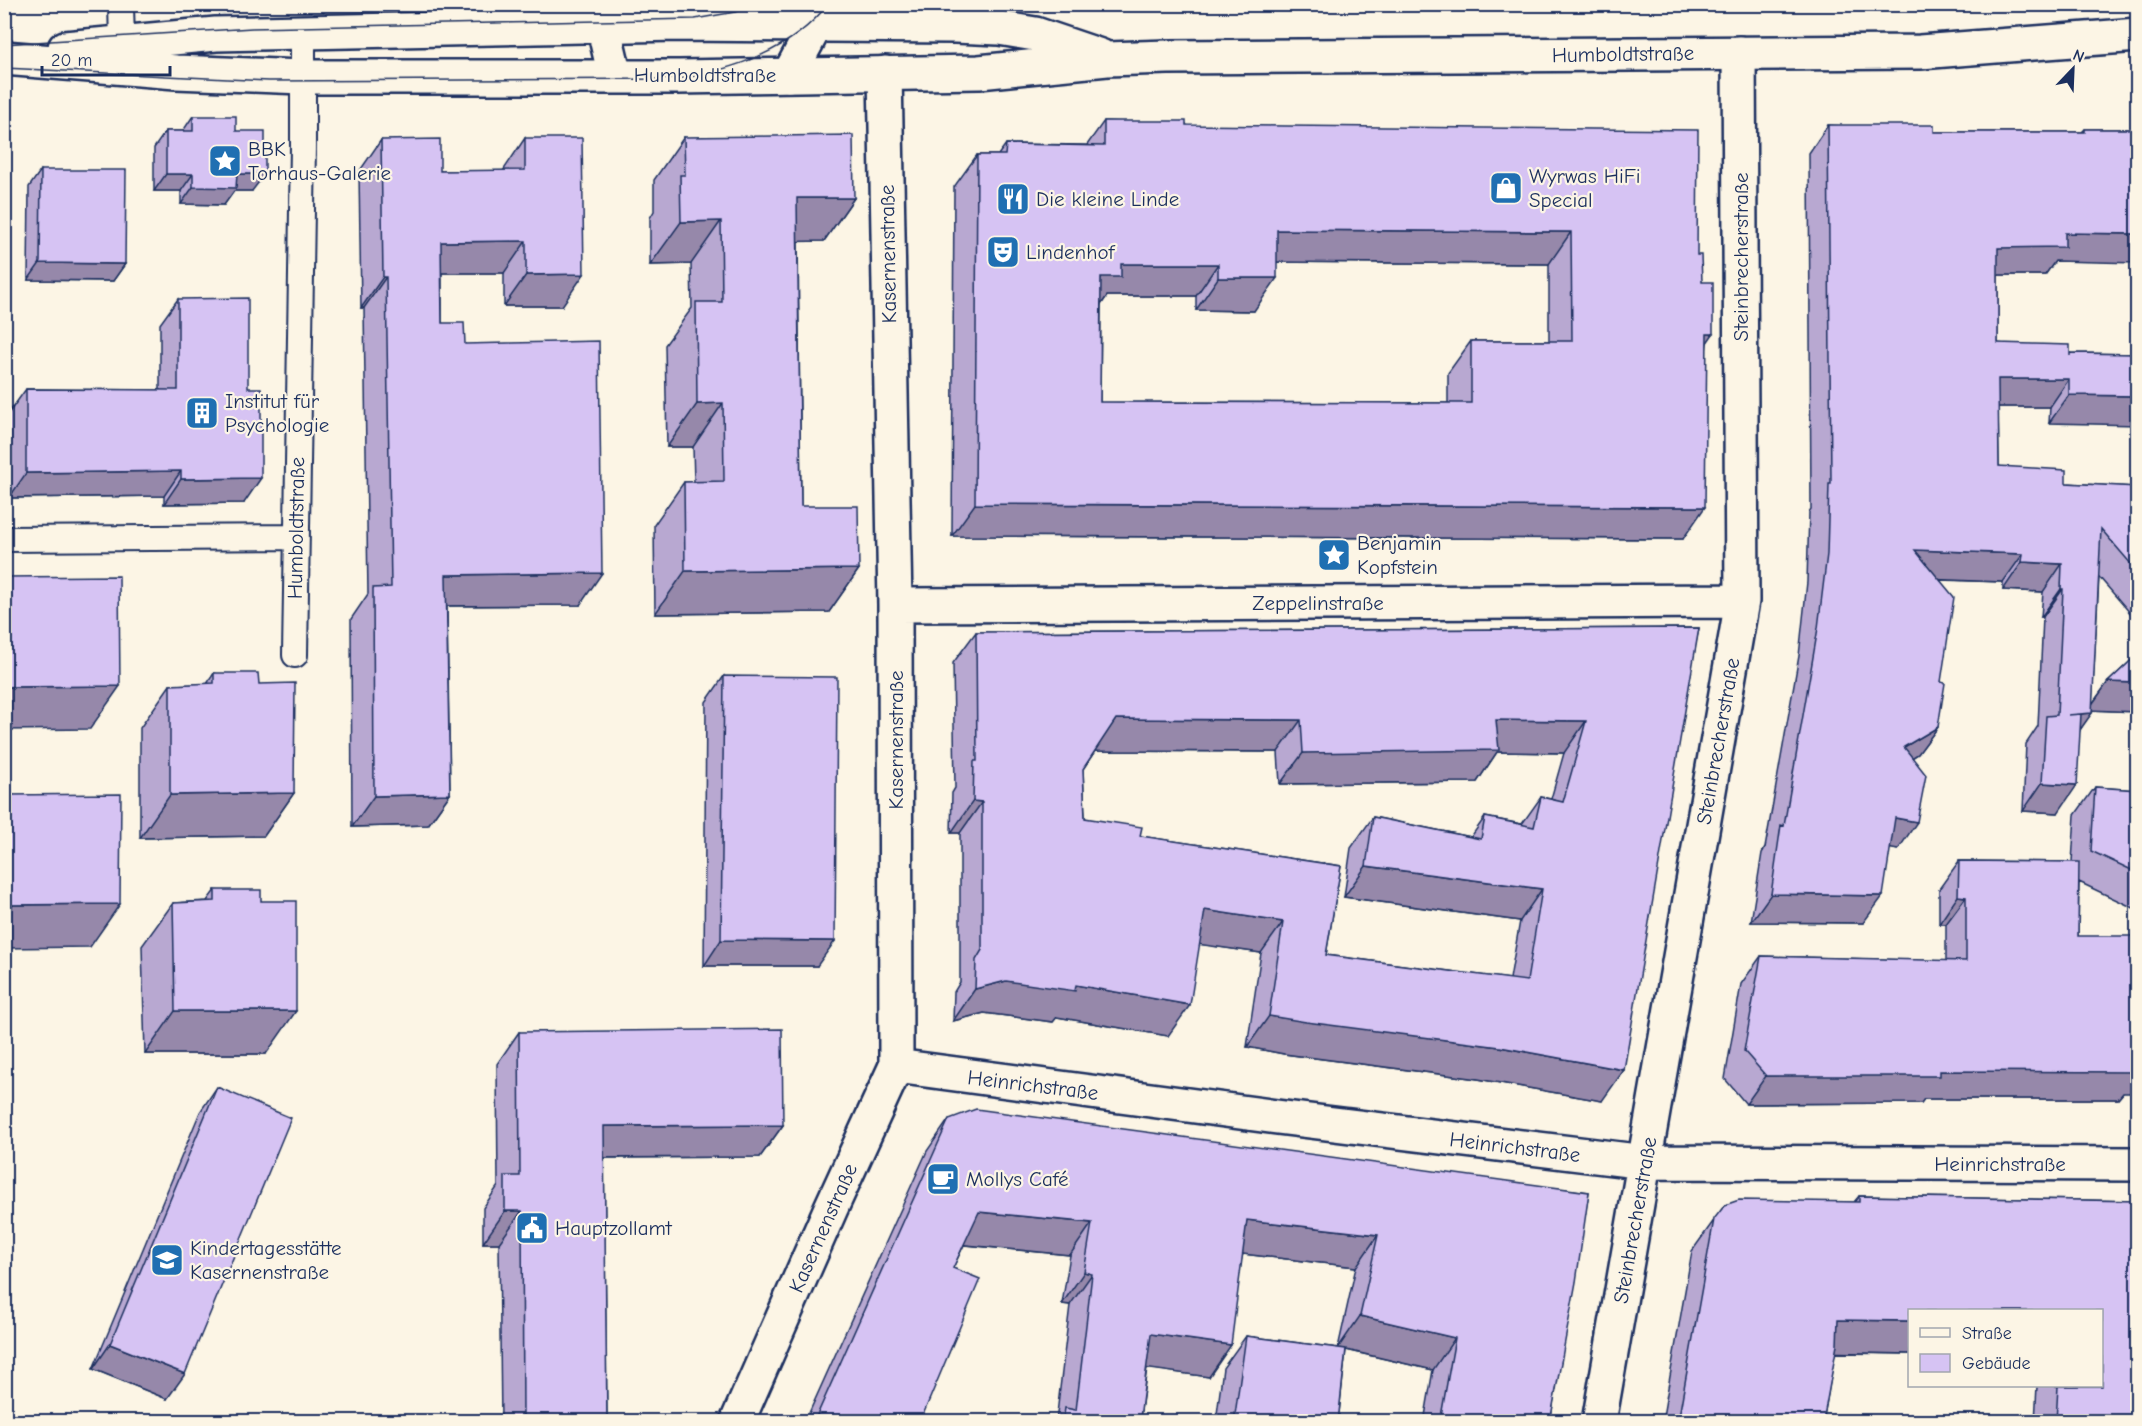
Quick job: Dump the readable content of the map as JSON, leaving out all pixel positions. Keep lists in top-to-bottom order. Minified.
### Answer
{"streets":{"street":["Humboldtstraße","Kasernenstraße","Steinbrecherstraße","Zeppelinstraße","Heinrichstraße"]},"crossings":[["Humboldtstraße","Kasernenstraße"],["Humboldtstraße","Steinbrecherstraße"],["Kasernenstraße","Zeppelinstraße"],["Kasernenstraße","Heinrichstraße"],["Steinbrecherstraße","Zeppelinstraße"],["Steinbrecherstraße","Heinrichstraße"]],"places":{"place":["BBK Torhaus-Galerie","Benjamin Kopfstein"],"shop":["Wyrwas HiFi Special"],"restaurant":["Die kleine Linde"],"theatre":["Lindenhof"],"building":["Institut für Psychologie"],"cafe":["Mollys Café"],"public building":["Hauptzollamt"],"school or university":["Kindertagesstätte Kasernenstraße"]},"legend":["Straße","Gebäude"],"scale_bar":"20 m","north":"top right"}
